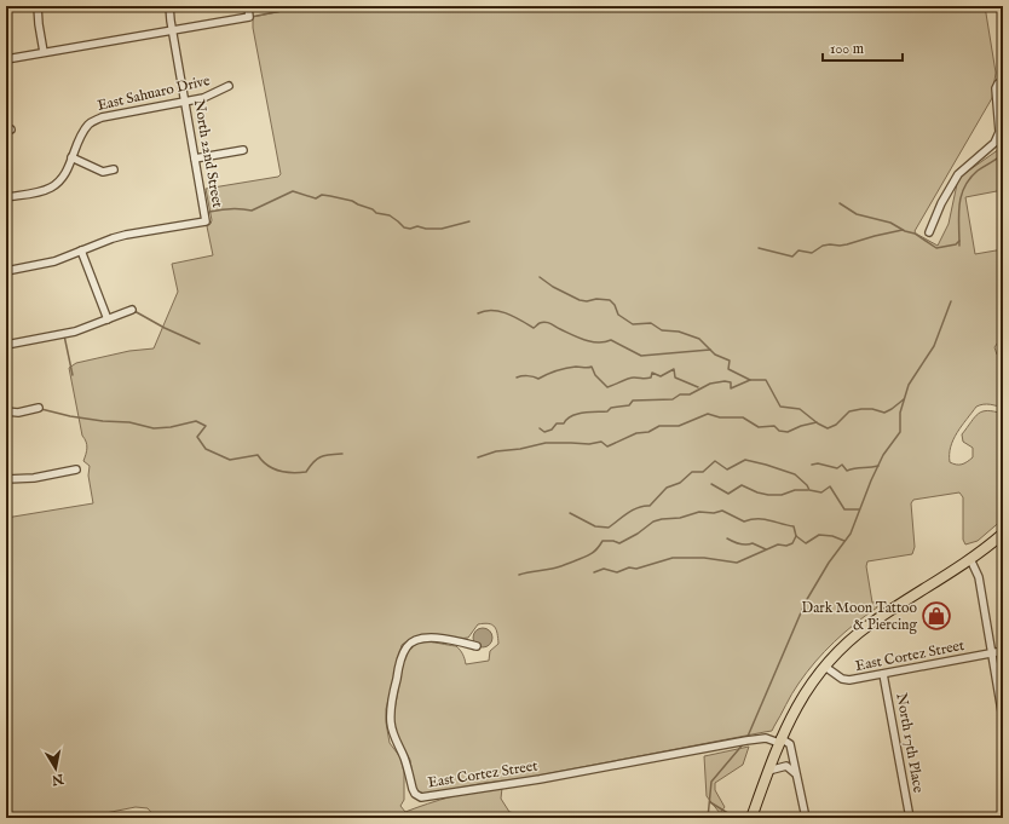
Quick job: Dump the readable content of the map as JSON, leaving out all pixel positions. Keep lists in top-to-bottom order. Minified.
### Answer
{"streets":{"street":["East Sahuaro Drive","North 22nd Street","East Cortez Street","North 17th Place"]},"crossings":[["East Sahuaro Drive","North 22nd Street"],["East Cortez Street","North 17th Place"]],"places":{"shop":["Dark Moon Tattoo & Piercing"]},"scale_bar":"100 m","north":"bottom"}
